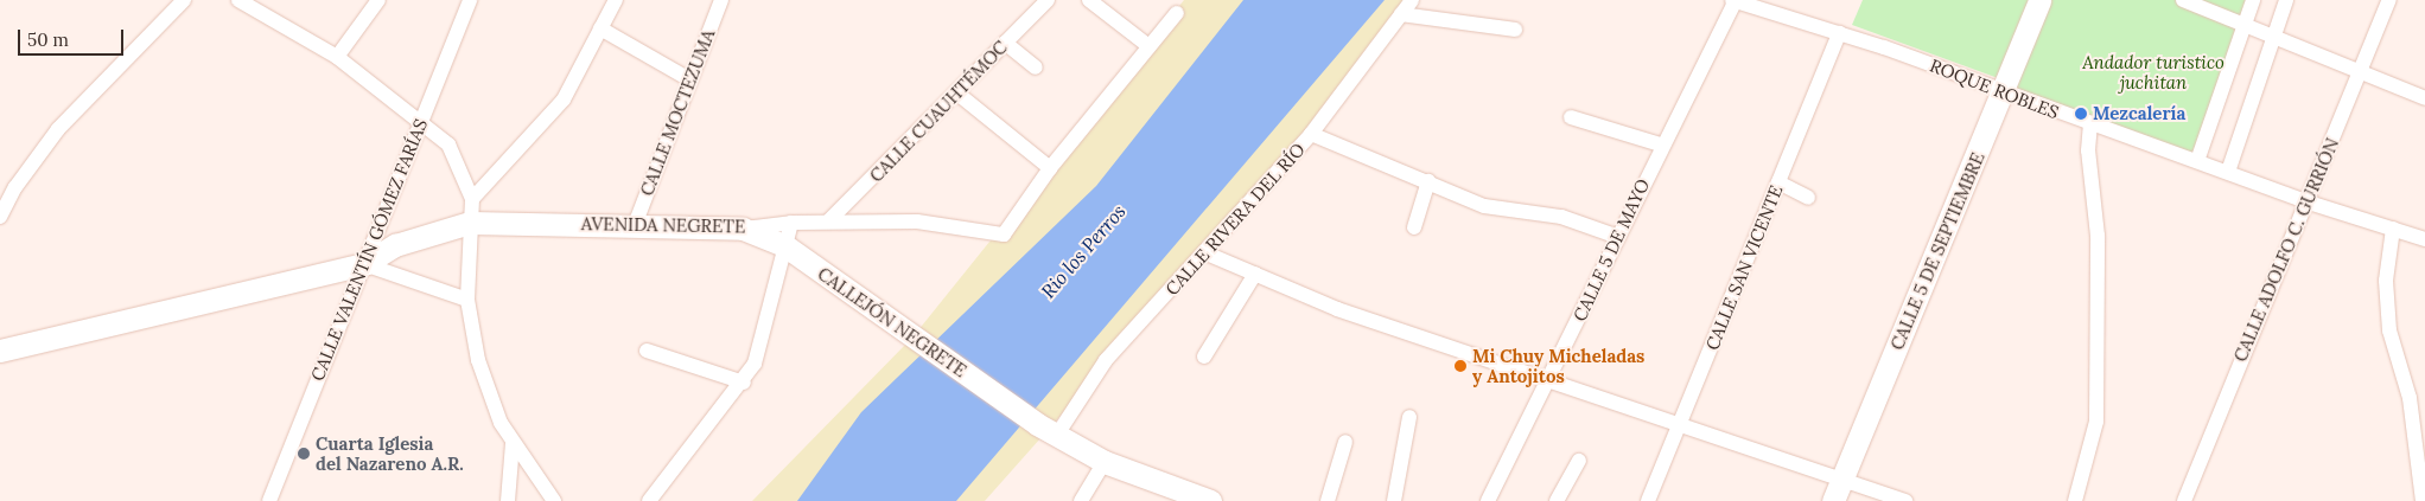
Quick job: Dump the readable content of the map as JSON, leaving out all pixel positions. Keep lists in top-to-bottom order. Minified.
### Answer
{"streets":{"main road":["AVENIDA NEGRETE","CALLE 5 DE SEPTIEMBRE","CALLEJÓN NEGRETE"],"street":["ROQUE ROBLES","CALLE CUAUHTÉMOC","CALLE MOCTEZUMA","CALLE RIVERA DEL RÍO","CALLE VALENTÍN GÓMEZ FARÍAS","CALLE 5 DE MAYO","CALLE ADOLFO C. GURRIÓN","CALLE SAN VICENTE"]},"crossings":[["ROQUE ROBLES","CALLE 5 DE MAYO"],["ROQUE ROBLES","CALLE ADOLFO C. GURRIÓN"],["ROQUE ROBLES","CALLE 5 DE SEPTIEMBRE"],["ROQUE ROBLES","CALLE SAN VICENTE"],["CALLE CUAUHTÉMOC","AVENIDA NEGRETE"],["CALLE MOCTEZUMA","AVENIDA NEGRETE"],["CALLE RIVERA DEL RÍO","CALLEJÓN NEGRETE"],["AVENIDA NEGRETE","CALLE VALENTÍN GÓMEZ FARÍAS"],["AVENIDA NEGRETE","CALLEJÓN NEGRETE"]],"water":["Rio los Perros"],"parks":["Andador turistico juchitan"],"places":["Mezcalería","Mi Chuy Micheladas y Antojitos","Cuarta Iglesia del Nazareno A.R."],"scale_bar":"50 m"}
